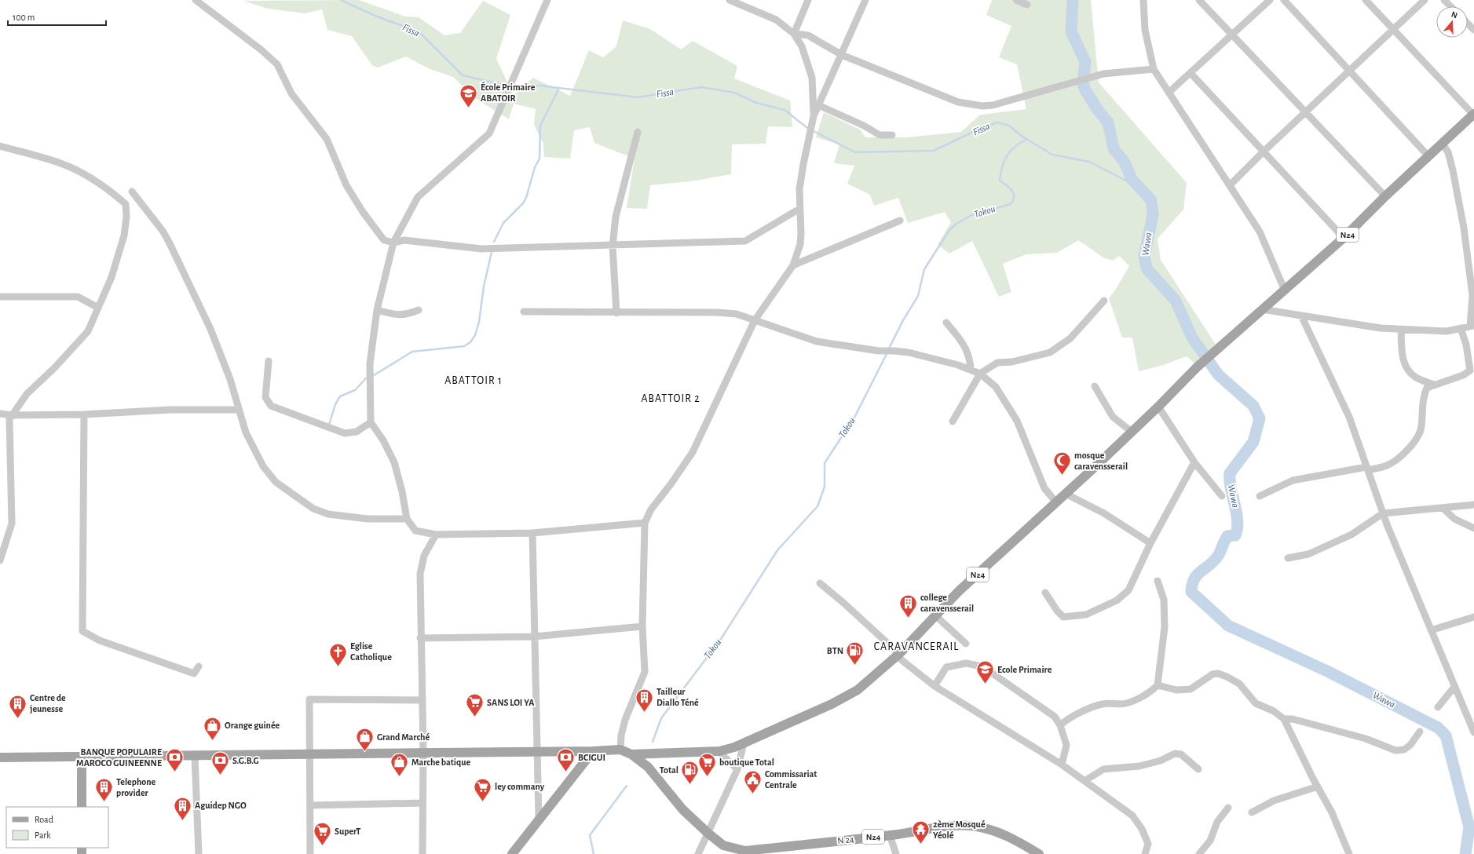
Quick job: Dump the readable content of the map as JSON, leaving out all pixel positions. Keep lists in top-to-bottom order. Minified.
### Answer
{"streets":{"main road":["N24","N 24"]},"crossings":[["N24","N 24"]],"districts":["ABATTOIR 1","ABATTOIR 2","CARAVANCERAIL"],"water":["Fissa","Tokou","Wawa"],"places":{"school or university":["École Primaire ABATOIR","Ecole Primaire"],"mosque":["mosque caravensserail"],"building":["college caravensserail","Tailleur Diallo Téné","Centre de jeunesse","Telephone provider","Aguidep NGO"],"fuel station":["BTN","Total"],"church":["Eglise Catholique"],"supermarket":["SANS LOI YA","boutique Total","ley commany","SuperT"],"shop":["Orange guinée","Grand Marché","Marche batique"],"bank":["BANQUE POPULAIRE MAROCO GUINEENNE","BCIGUI","S.G.B.G"],"public building":["Commissariat Centrale"],"temple":["2ème Mosqué Yéolé"]},"legend":["Road","Park"],"scale_bar":"100 m","north":"top"}
